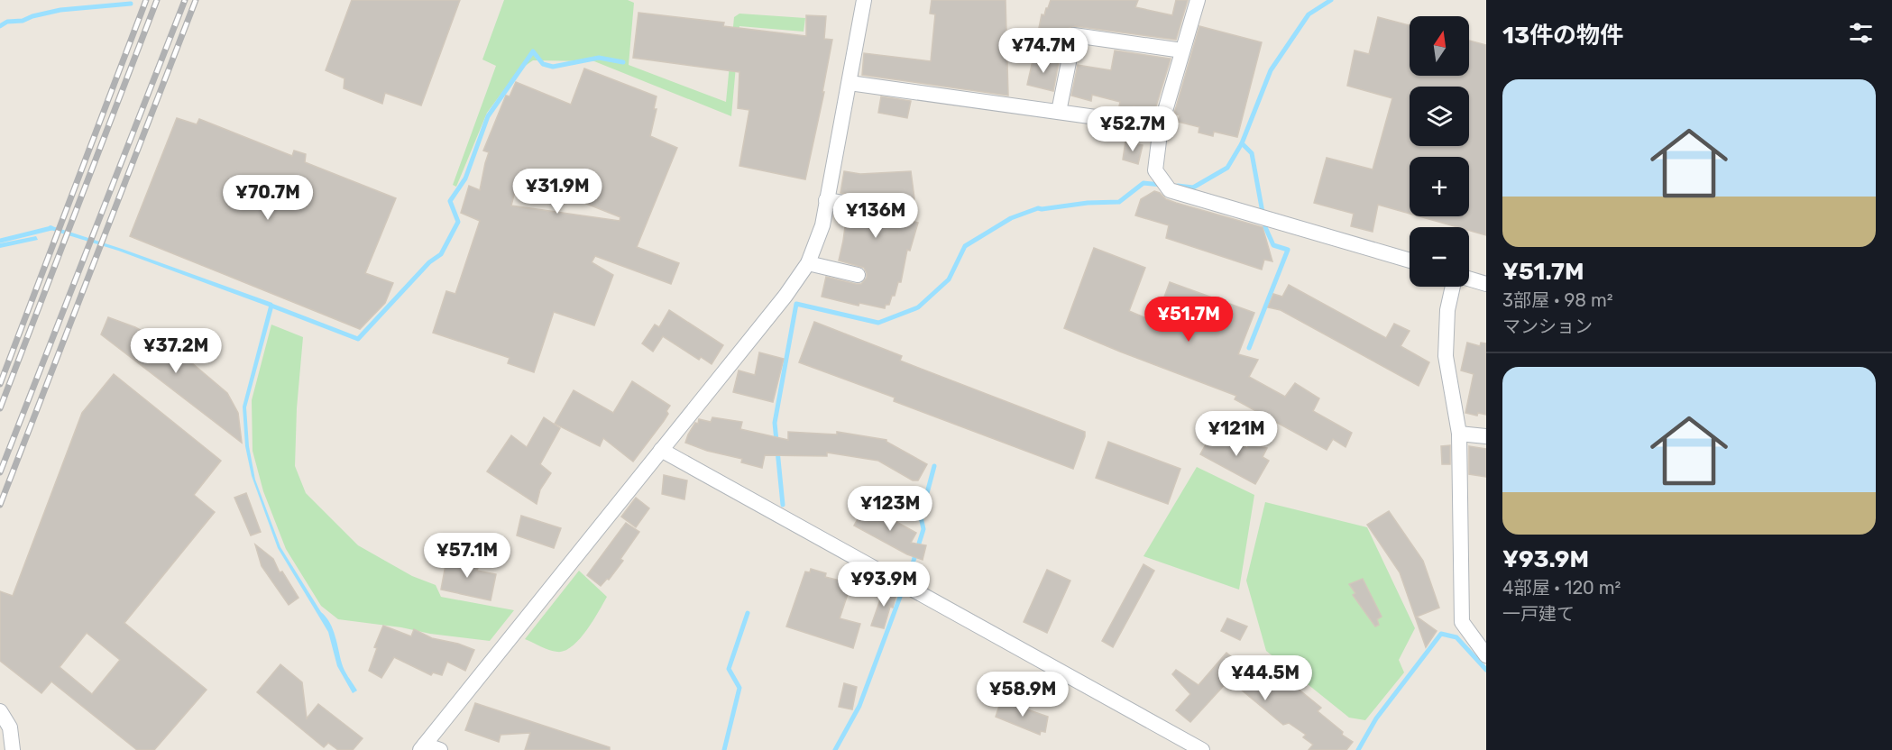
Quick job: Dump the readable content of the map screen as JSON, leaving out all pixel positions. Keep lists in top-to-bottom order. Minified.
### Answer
{"north":"top","page":{"heading":"13件の物件","map_buttons":["+","−"],"price":["¥74.7M","¥52.7M","¥31.9M","¥70.7M","¥136M","¥51.7M","¥37.2M","¥121M","¥123M","¥57.1M","¥93.9M","¥44.5M","¥58.9M"],"list":[{"name":"¥51.7M","note":"3部屋 · 98 m² · マンション"},{"name":"¥93.9M","note":"4部屋 · 120 m² · 一戸建て"}]}}
